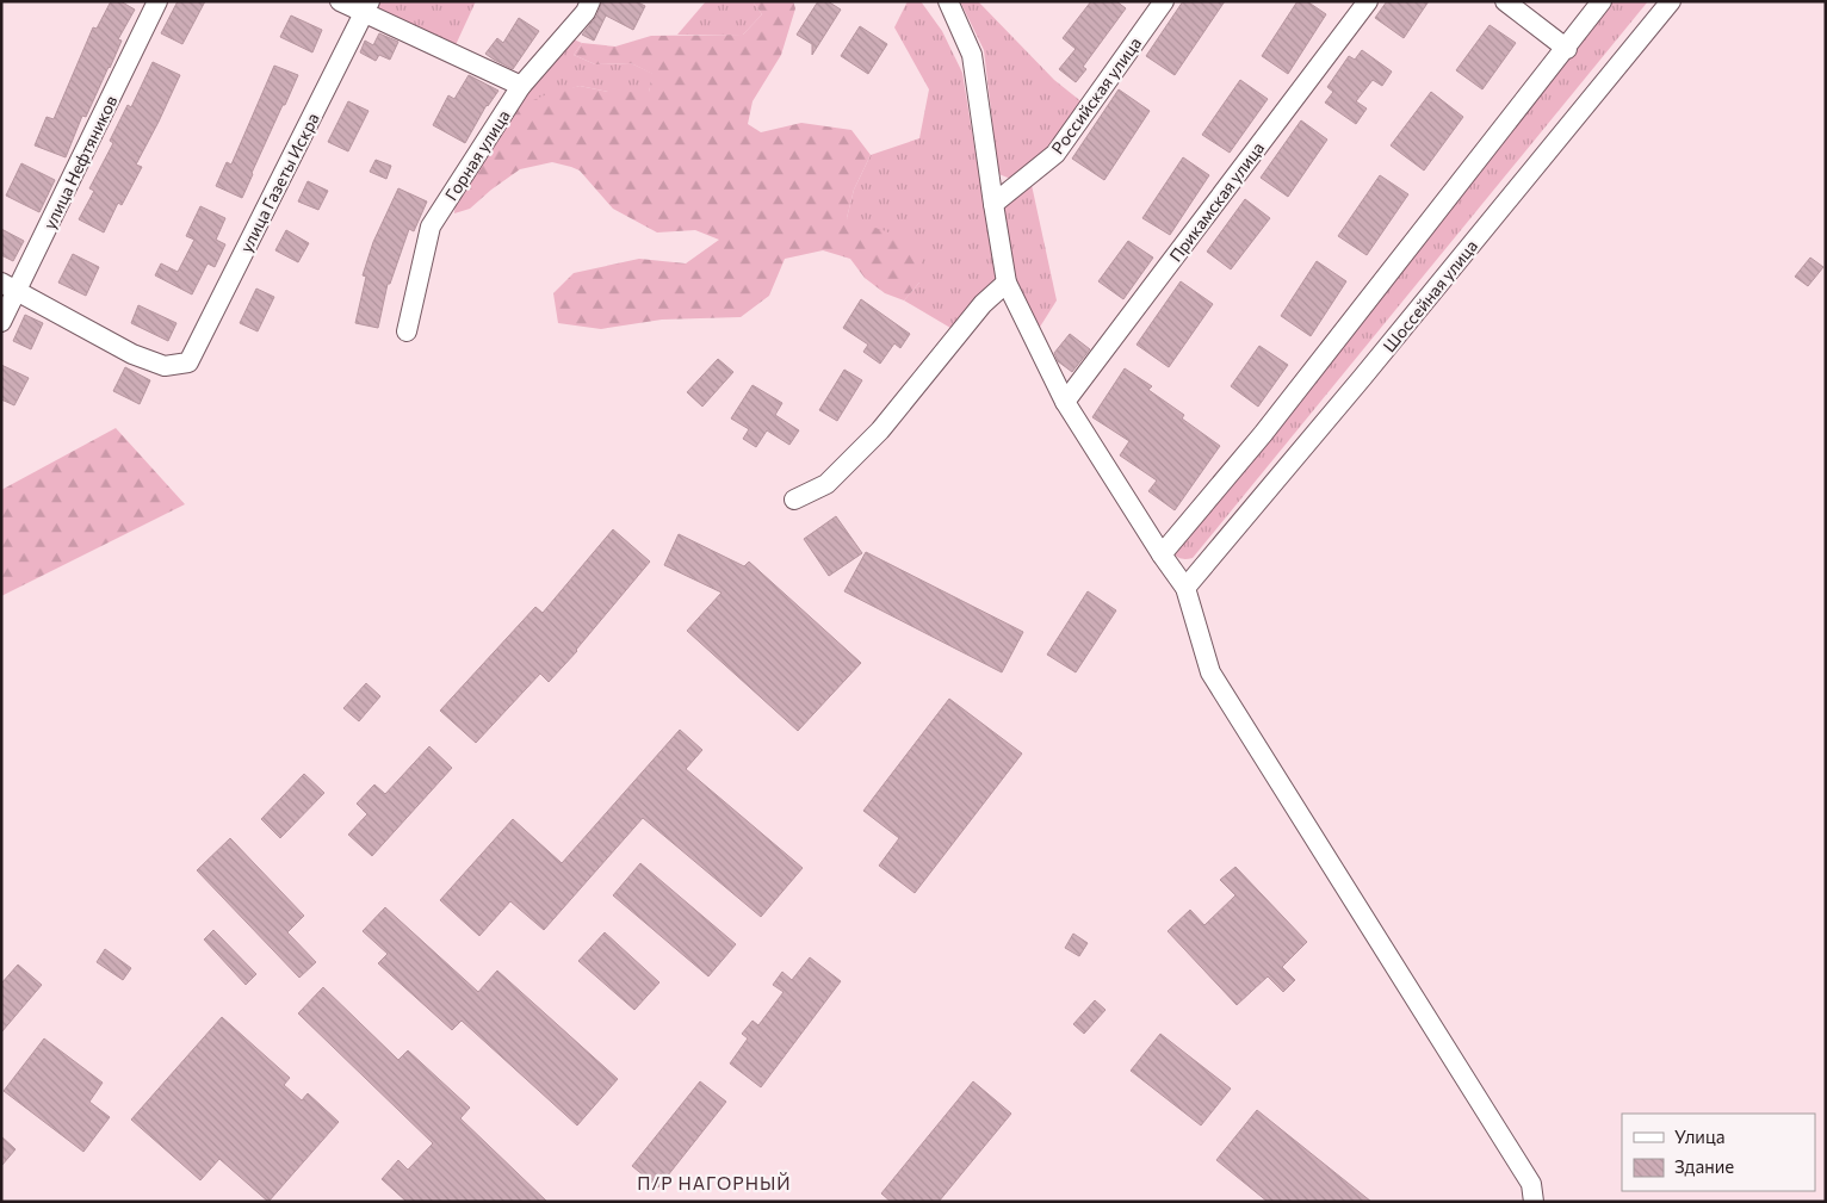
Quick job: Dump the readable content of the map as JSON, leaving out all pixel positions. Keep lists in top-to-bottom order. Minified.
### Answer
{"streets":{"street":["Российская улица","Горная улица","улица Нефтяников","улица Газеты Искра","Прикамская улица","Шоссейная улица"]},"crossings":[["улица Нефтяников","улица Газеты Искра"]],"districts":["П/Р НАГОРНЫЙ"],"legend":["Улица","Здание"]}
